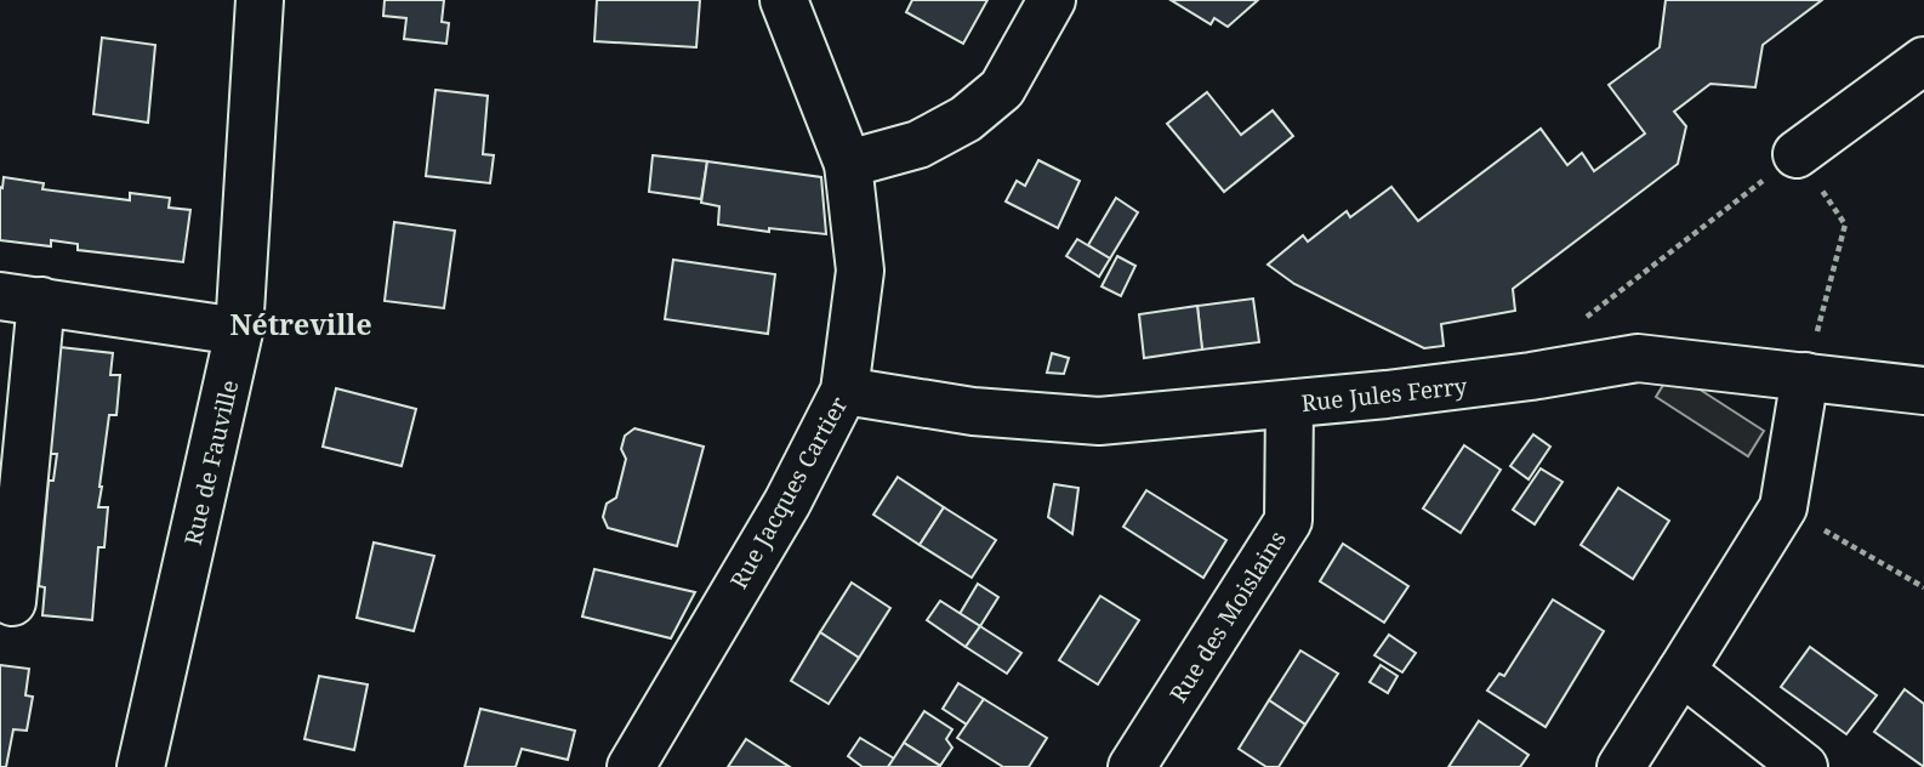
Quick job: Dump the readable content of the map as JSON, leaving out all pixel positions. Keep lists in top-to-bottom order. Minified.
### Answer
{"streets":{"street":["Rue Jules Ferry","Rue de Fauville","Rue Jacques Cartier","Rue des Moislains"]},"crossings":[["Rue Jules Ferry","Rue Jacques Cartier"],["Rue Jules Ferry","Rue des Moislains"]],"districts":["Nétreville"]}
